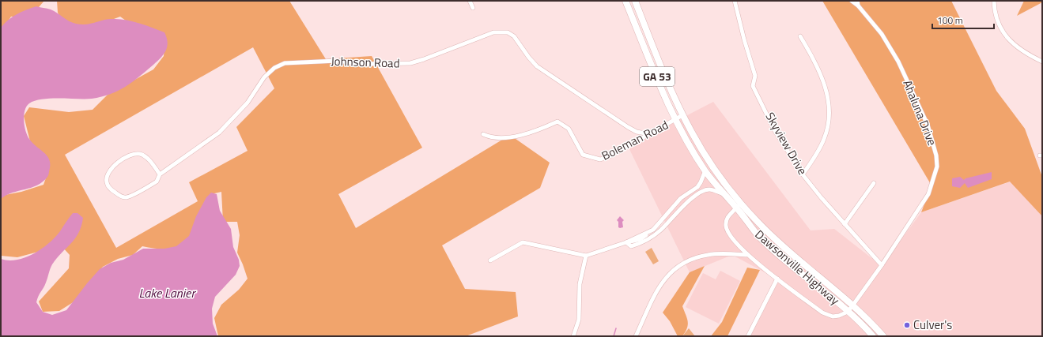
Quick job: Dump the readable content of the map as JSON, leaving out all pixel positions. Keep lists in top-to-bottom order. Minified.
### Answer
{"streets":{"main road":["GA 53","Dawsonville Highway"],"street":["Johnson Road","Ahaluna Drive","Boleman Road","Skyview Drive"]},"crossings":[["Johnson Road","Boleman Road"],["GA 53","Ahaluna Drive"],["GA 53","Dawsonville Highway"],["Ahaluna Drive","Skyview Drive"],["Ahaluna Drive","Dawsonville Highway"],["Boleman Road","Dawsonville Highway"]],"water":["Lake Lanier"],"places":["Culver's"],"scale_bar":"100 m"}
